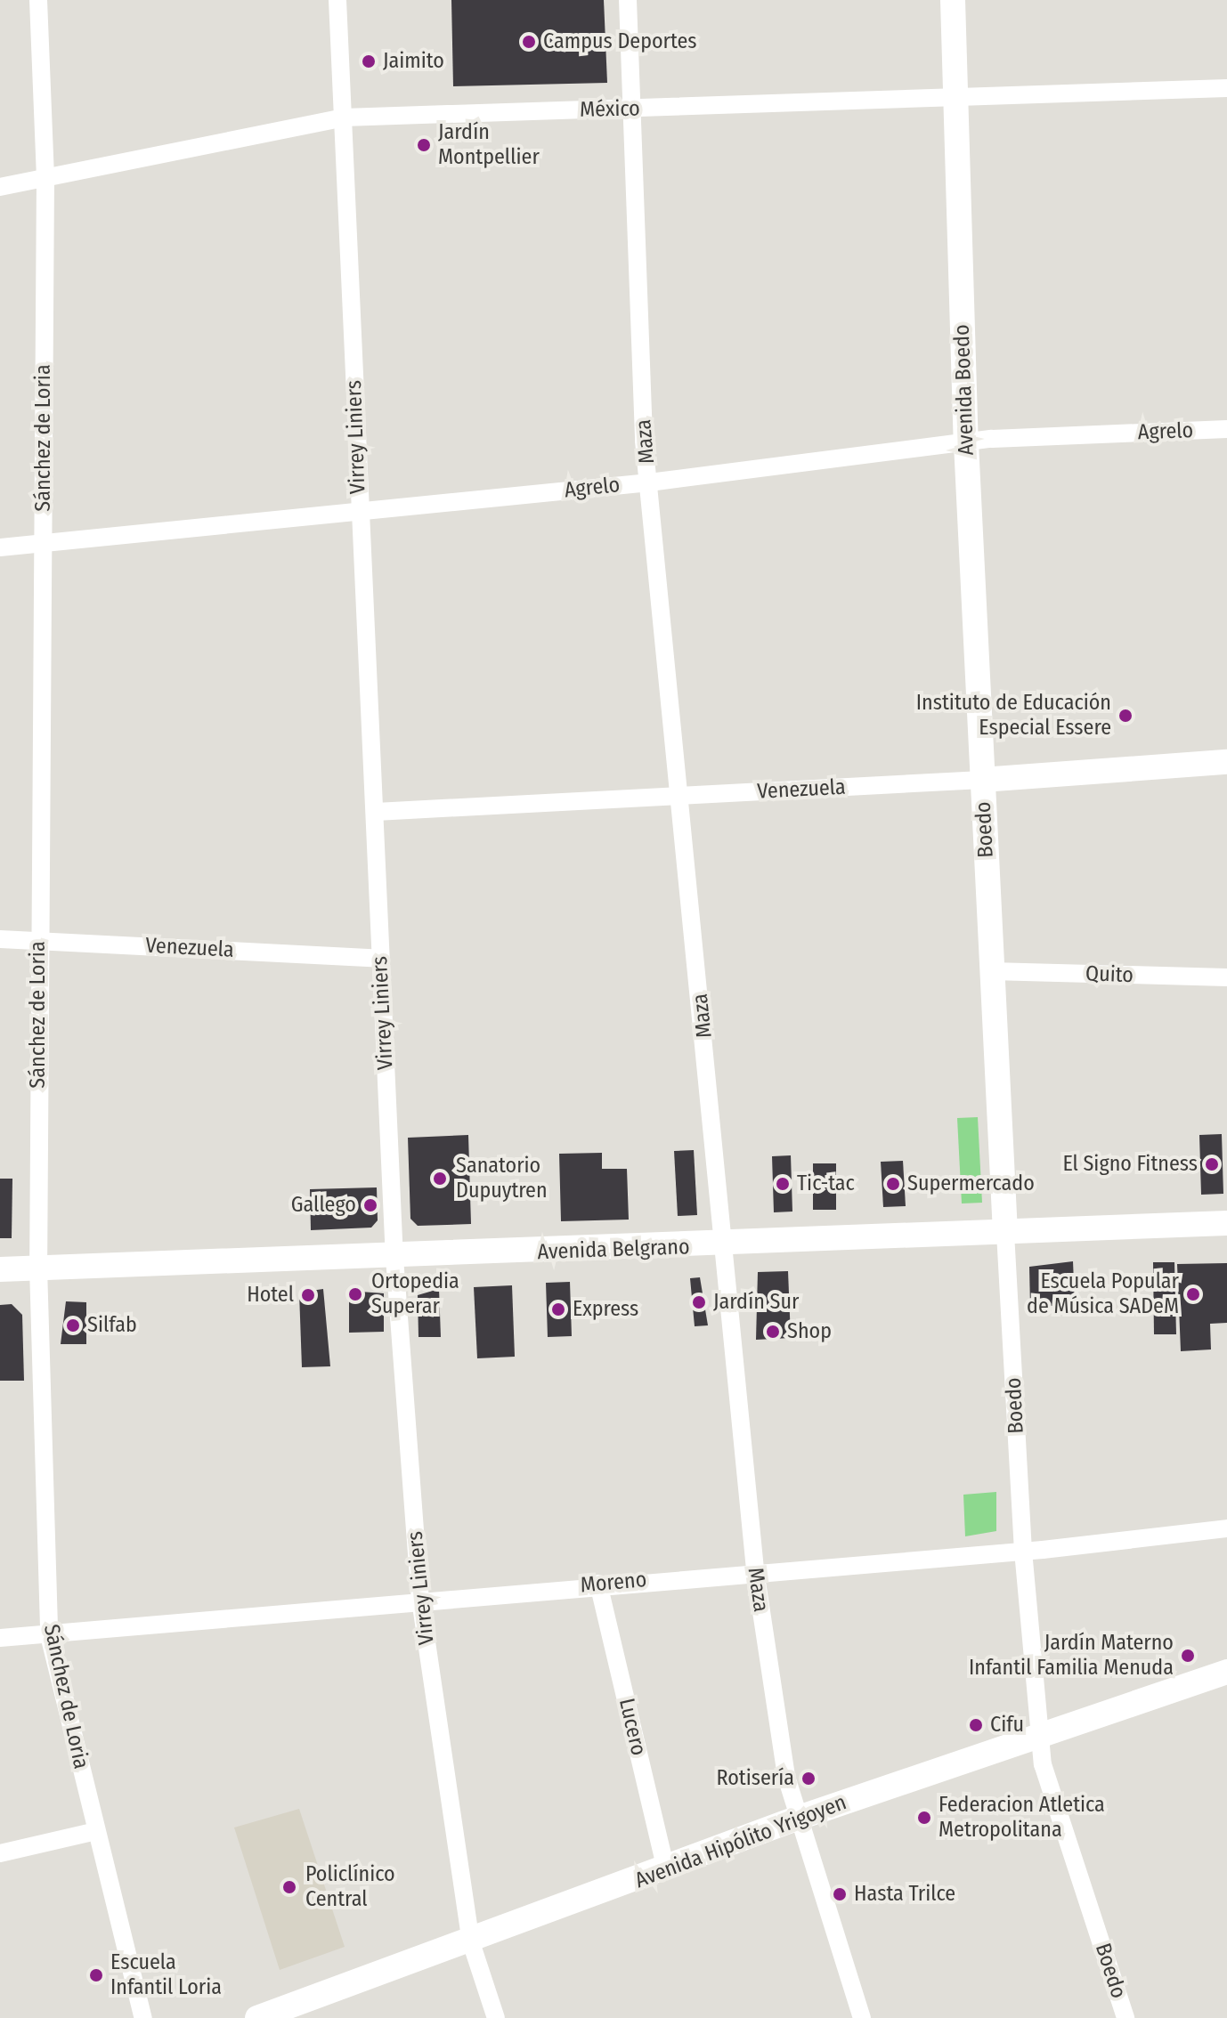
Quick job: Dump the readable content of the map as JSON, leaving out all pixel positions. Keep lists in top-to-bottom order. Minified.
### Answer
{"streets":{"main road":["Avenida Boedo","Venezuela","Boedo","Avenida Belgrano","Avenida Hipólito Yrigoyen"],"street":["México","Agrelo","Virrey Liniers","Sánchez de Loria","Maza","Quito","Moreno","Lucero"]},"crossings":[["México","Avenida Boedo"],["México","Virrey Liniers"],["México","Sánchez de Loria"],["México","Maza"],["Avenida Boedo","Agrelo"],["Avenida Boedo","Venezuela"],["Avenida Boedo","Boedo"],["Agrelo","Virrey Liniers"],["Agrelo","Sánchez de Loria"],["Agrelo","Maza"],["Virrey Liniers","Venezuela"],["Virrey Liniers","Avenida Belgrano"],["Virrey Liniers","Moreno"],["Virrey Liniers","Avenida Hipólito Yrigoyen"],["Sánchez de Loria","Venezuela"],["Sánchez de Loria","Avenida Belgrano"],["Sánchez de Loria","Moreno"],["Maza","Venezuela"],["Maza","Avenida Belgrano"],["Maza","Moreno"],["Maza","Avenida Hipólito Yrigoyen"],["Venezuela","Boedo"],["Boedo","Quito"],["Boedo","Avenida Belgrano"],["Boedo","Moreno"],["Boedo","Avenida Hipólito Yrigoyen"],["Moreno","Lucero"],["Lucero","Avenida Hipólito Yrigoyen"]],"places":["Campus Deportes","Jaimito","Jardín Montpellier","Instituto de Educación Especial Essere","El Signo Fitness","Sanatorio Dupuytren","Tic-tac","Supermercado","Gallego","Ortopedia Superar","Escuela Popular de Música SADeM","Hotel","Jardín Sur","Express","Silfab","Shop","Jardín Materno Infantil Familia Menuda","Cifu","Rotisería","Federacion Atletica Metropolitana","Policlínico Central","Hasta Trilce","Escuela Infantil Loria"]}
